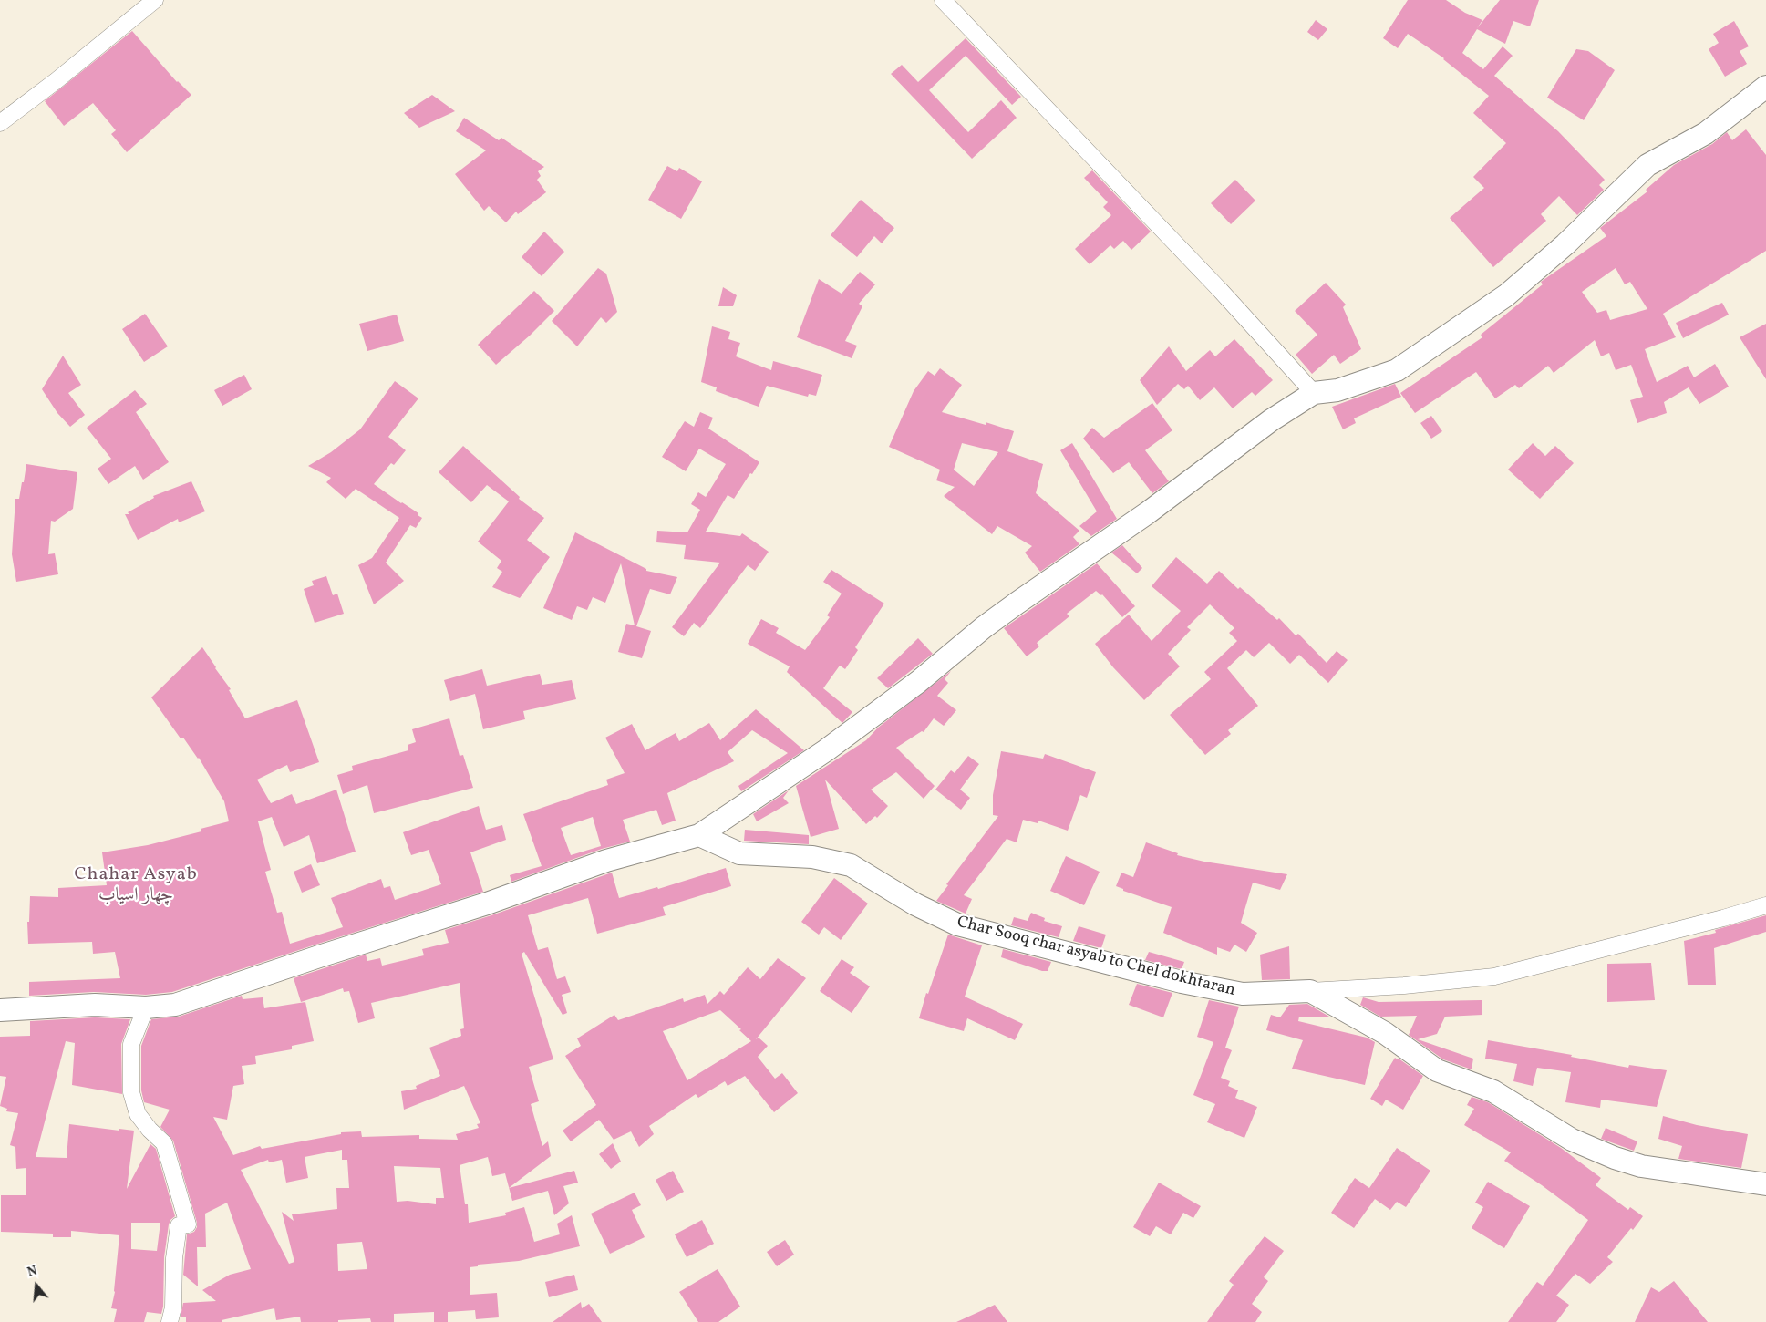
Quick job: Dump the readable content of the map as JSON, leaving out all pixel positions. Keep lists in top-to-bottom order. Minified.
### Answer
{"streets":{"street":["Char Sooq char asyab to Chel dokhtaran"]},"districts":["Chahar Asyab چهار اسیاب"],"north":"top"}
